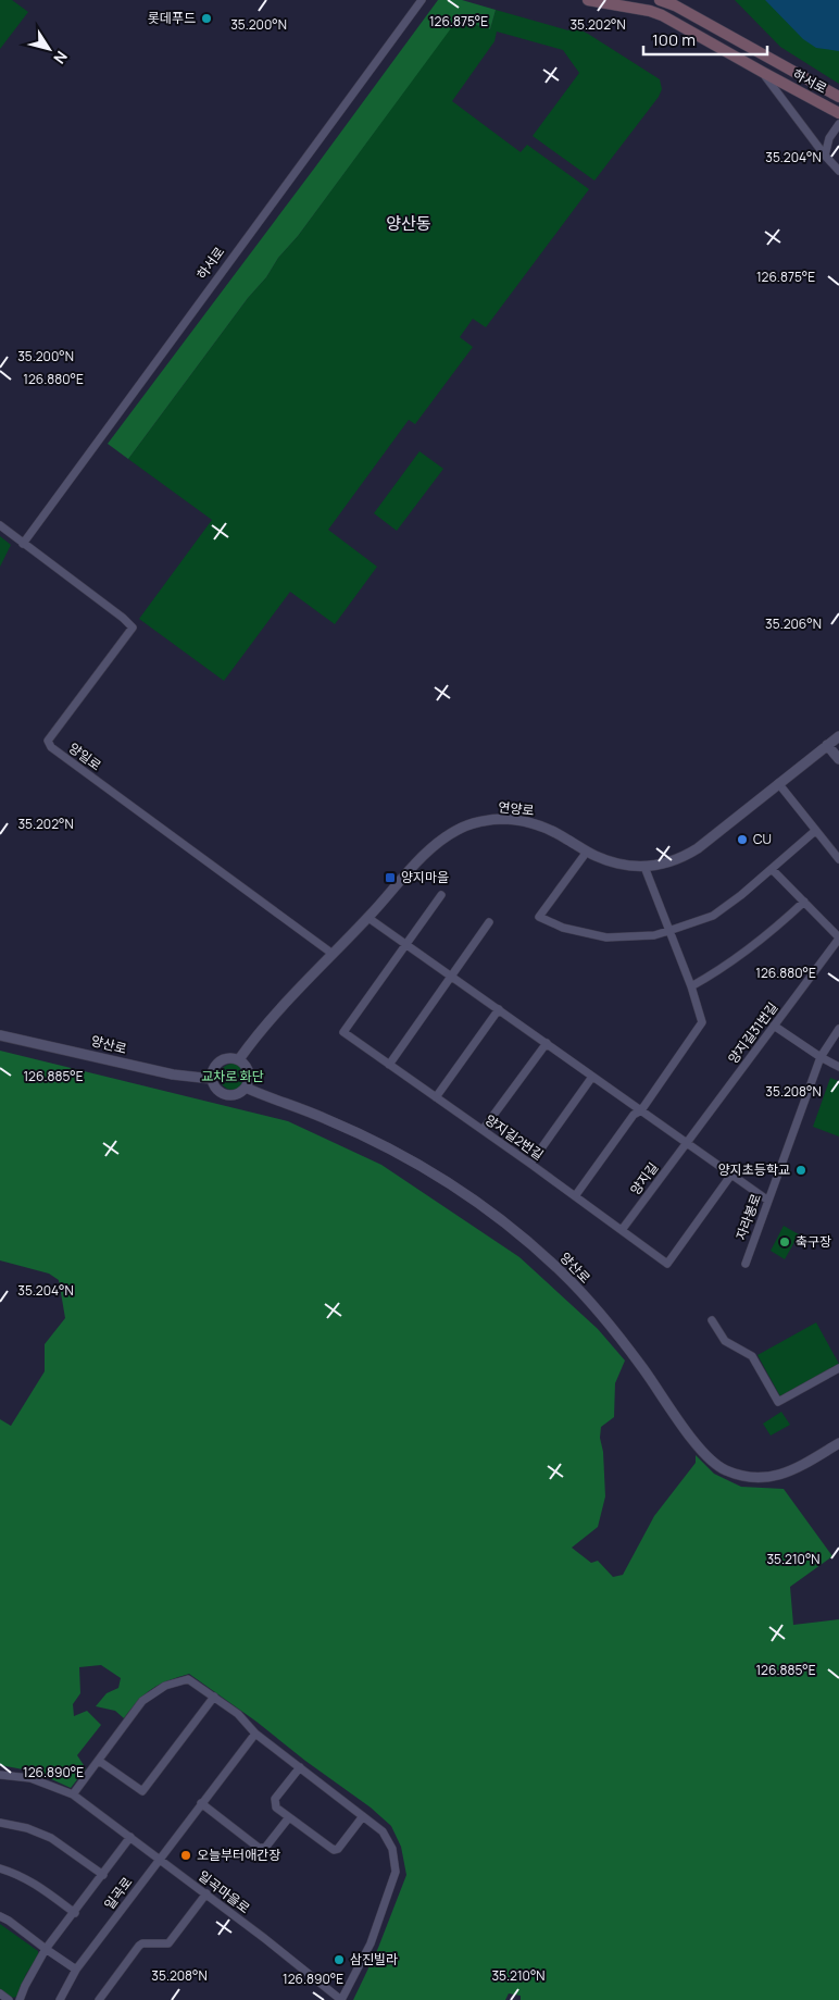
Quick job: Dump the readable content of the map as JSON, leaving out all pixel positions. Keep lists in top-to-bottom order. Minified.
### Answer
{"streets":{"main road":["하서로"],"street":["양일로","연양로","양지길31번길","양산로","양지길2번길","양지길","자라봉로","일곡마을로","일곡로"]},"crossings":[["하서로","양일로"],["양일로","연양로"],["연양로","양산로"],["양지길31번길","양지길"],["양지길2번길","양지길"],["일곡마을로","일곡로"]],"districts":["양산동"],"parks":["교차로 화단"],"places":{"other":["롯데푸드","CU","양지초등학교","축구장","오늘부터애간장","삼진빌라"],"transit":["양지마을"]},"scale_bar":"100 m","north":"bottom right","coordinates":["126.875°E","35.200°N","35.202°N","35.204°N","126.880°E","35.206°N","126.885°E","35.208°N","35.210°N","126.890°E"]}
